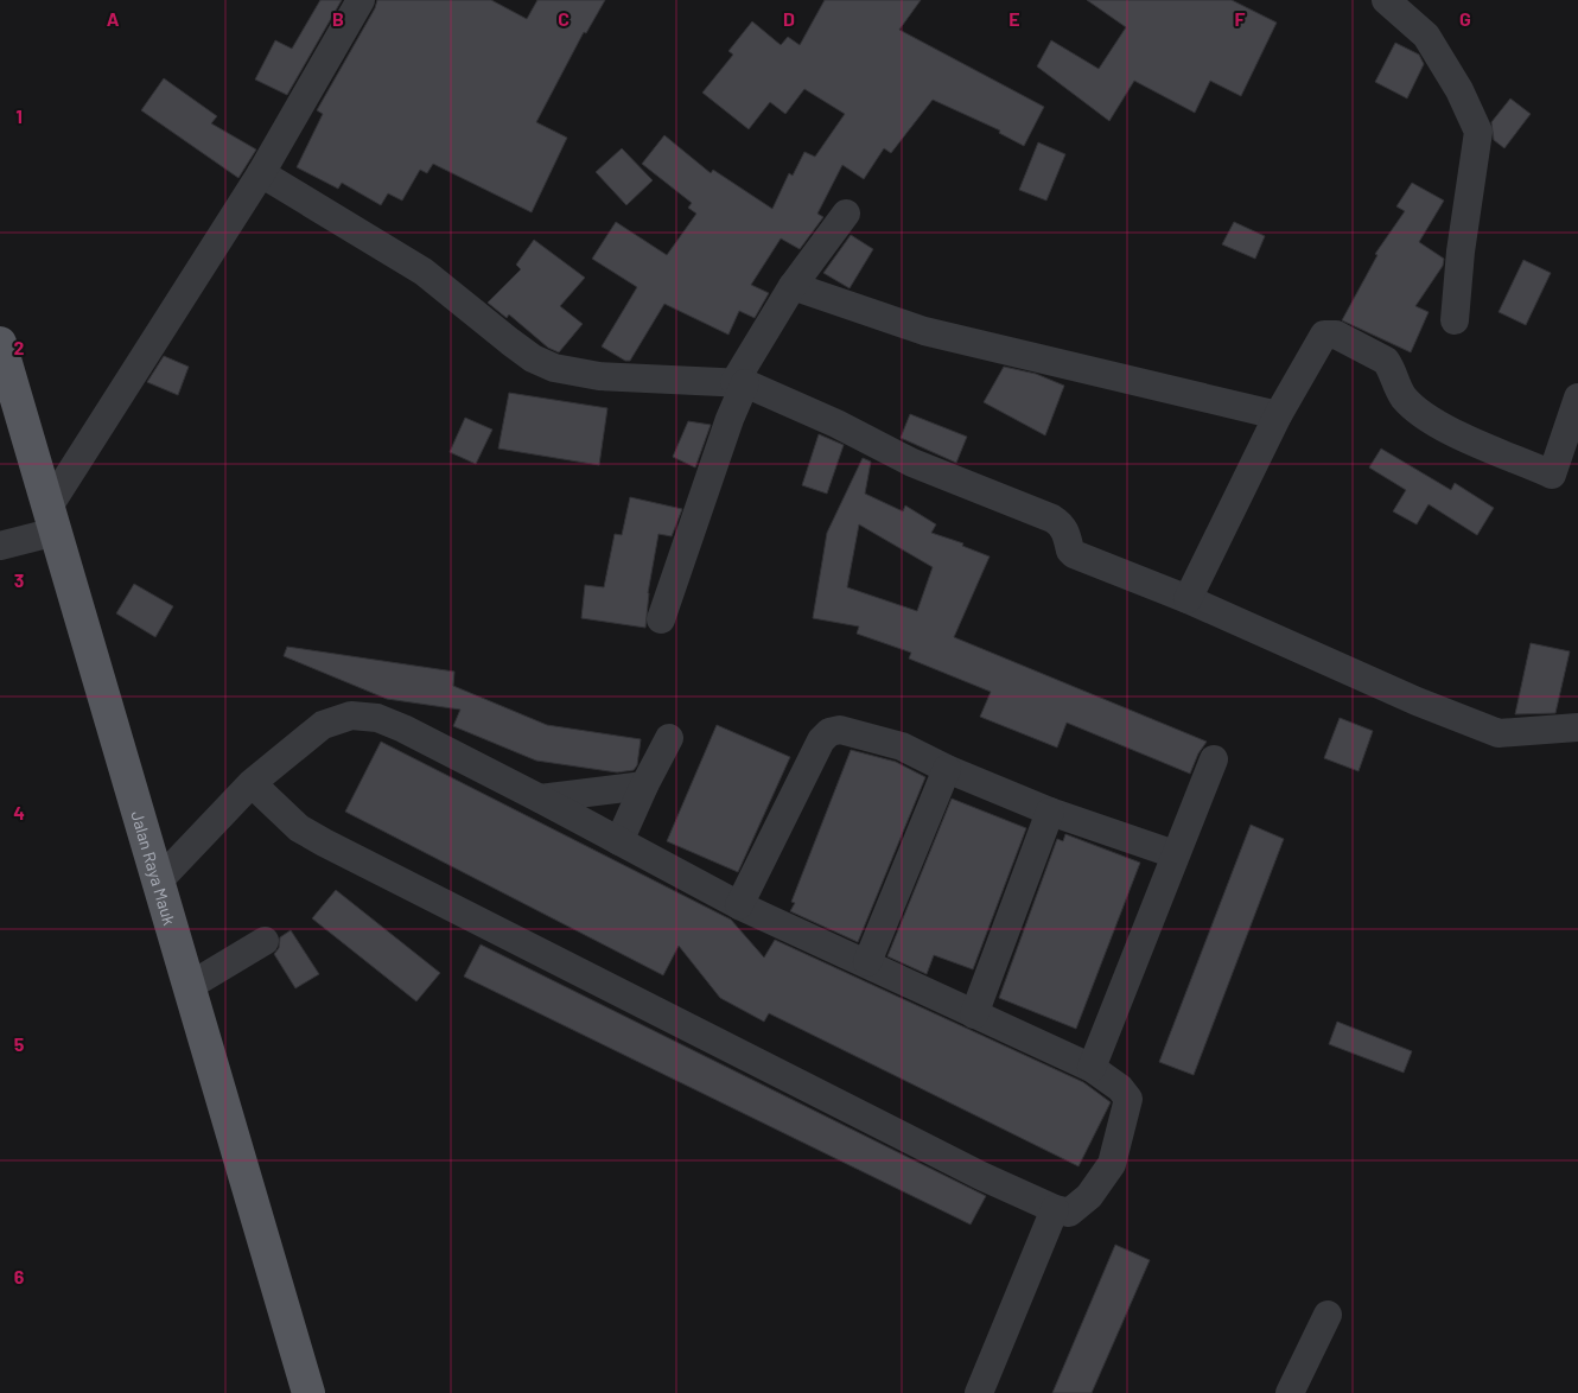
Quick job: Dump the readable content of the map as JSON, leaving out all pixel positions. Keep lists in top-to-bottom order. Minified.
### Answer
{"streets":{"main road":["Jalan Raya Mauk"]},"grid":{"columns":["A","B","C","D","E","F","G"],"rows":["1","2","3","4","5","6"]}}
